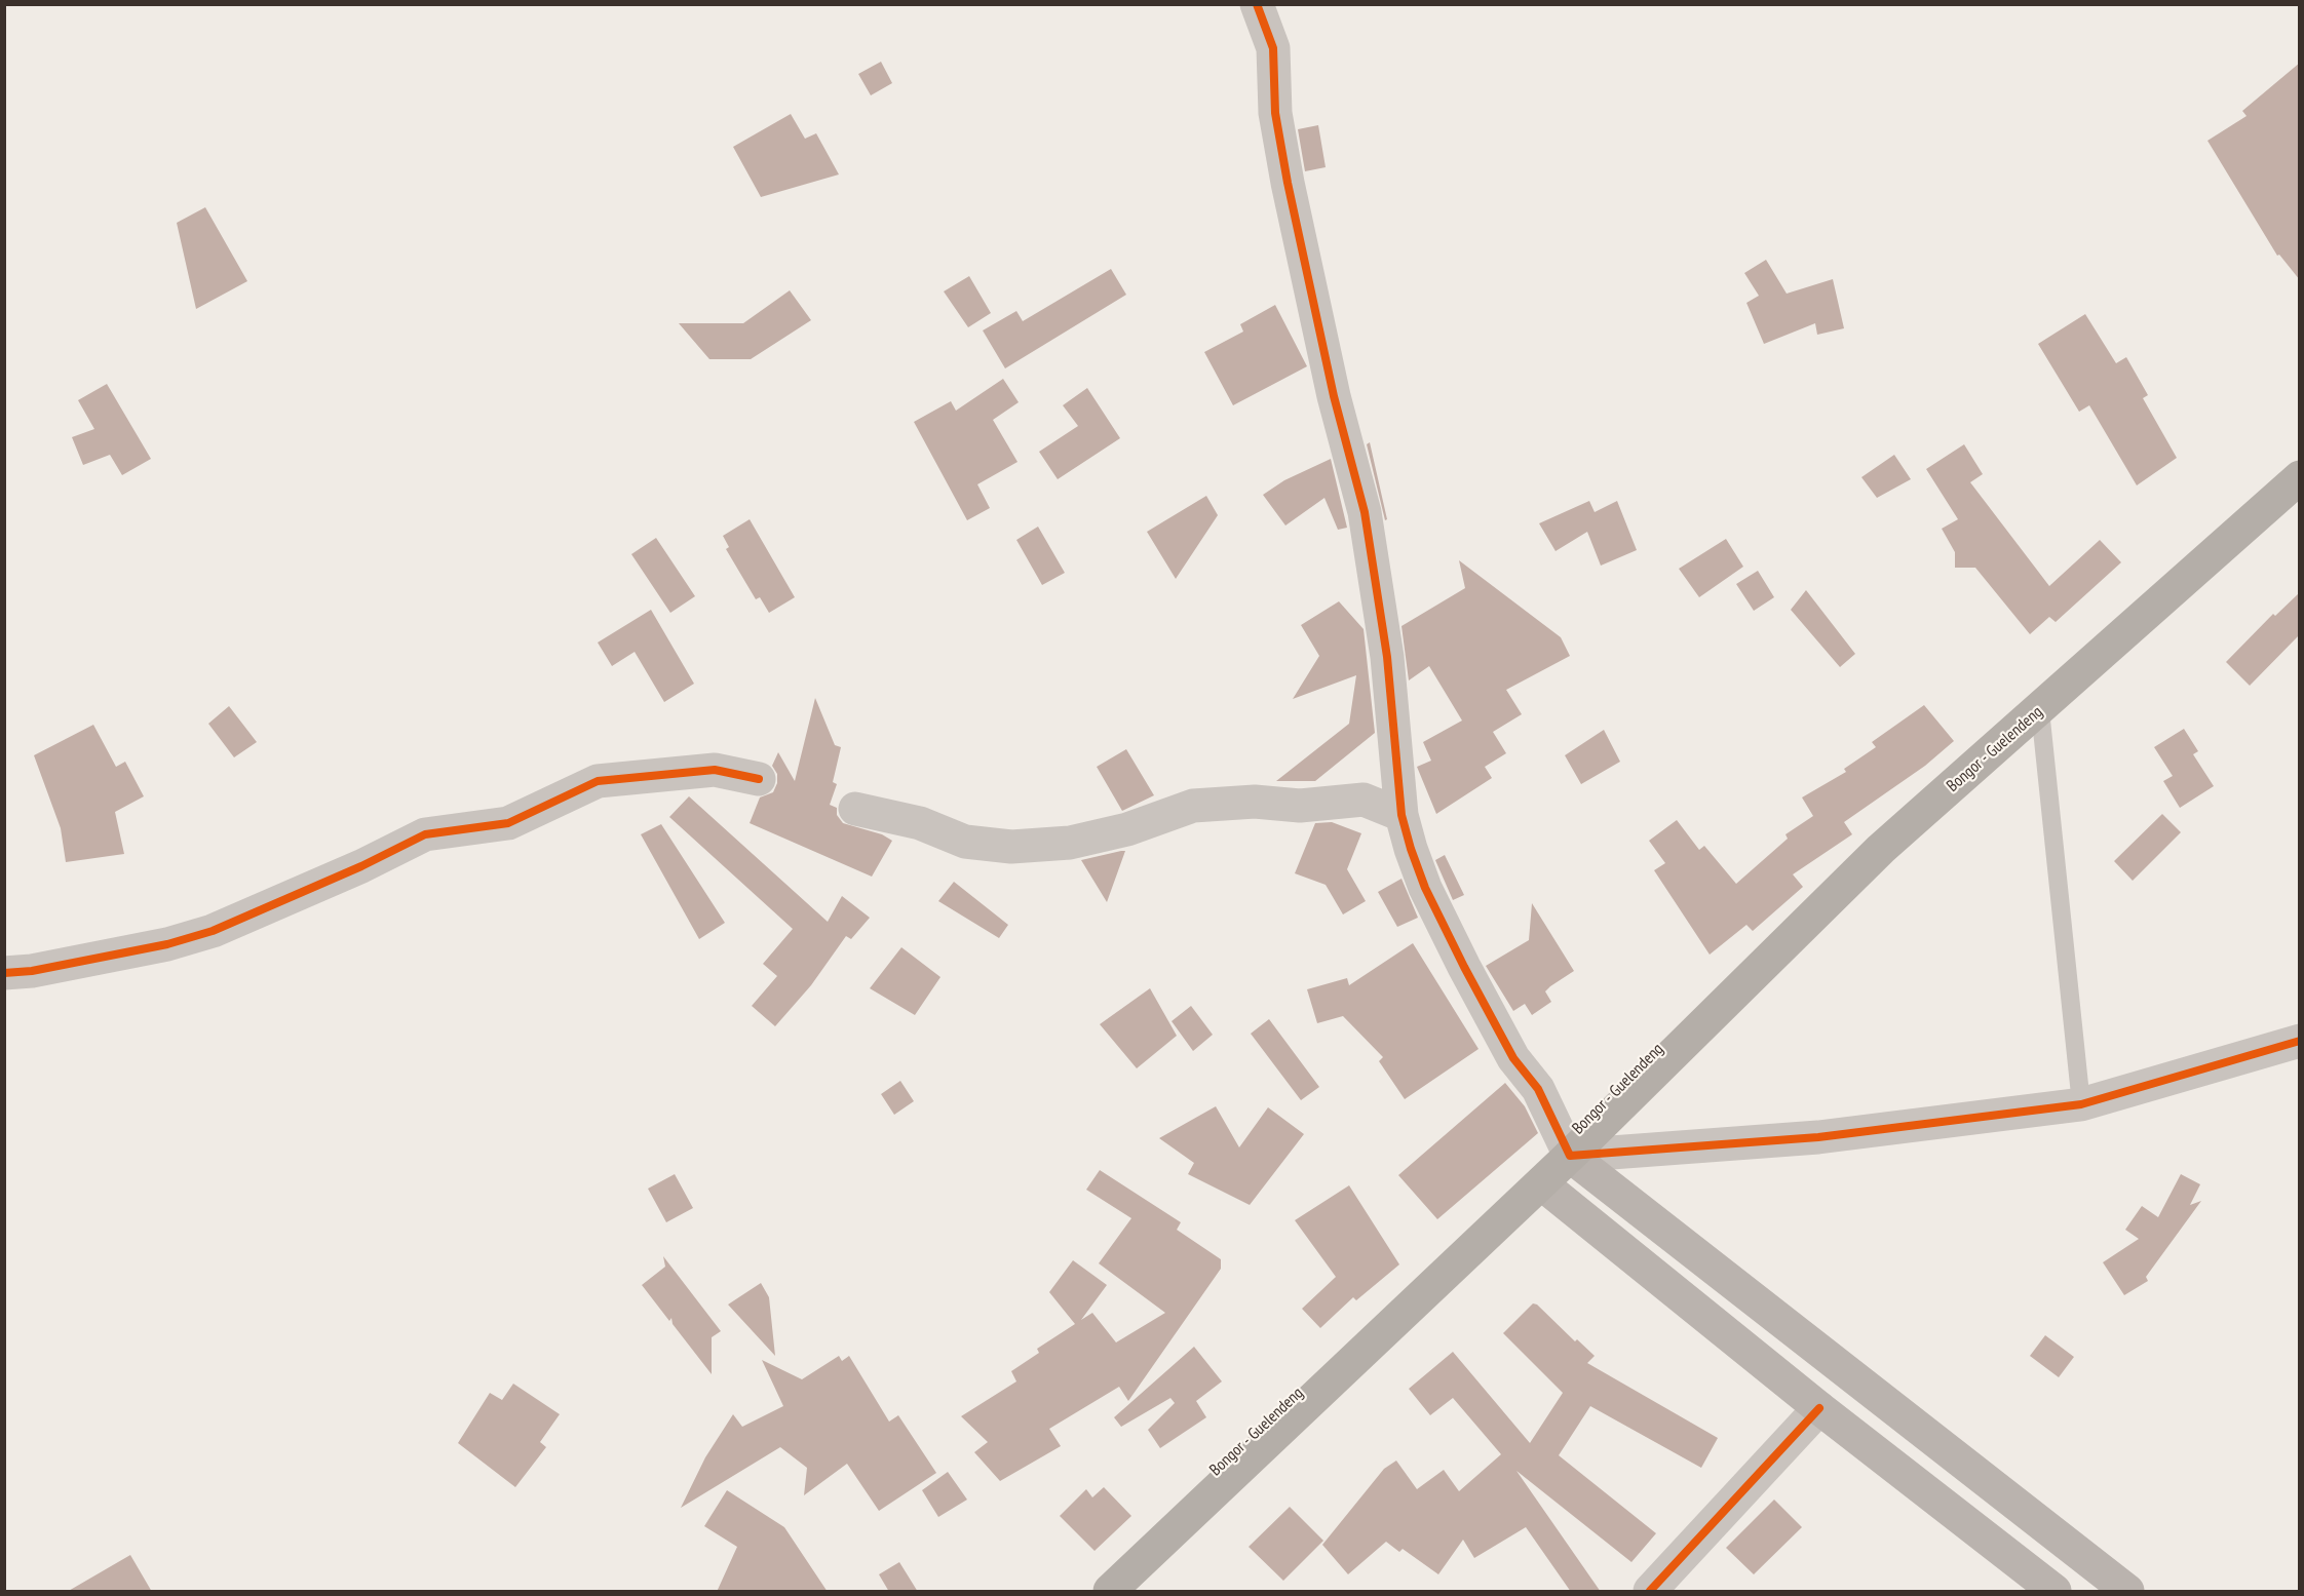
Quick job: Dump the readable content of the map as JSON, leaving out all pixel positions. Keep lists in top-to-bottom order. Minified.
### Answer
{"streets":{"highway":["Bongor - Guelendeng"]}}
